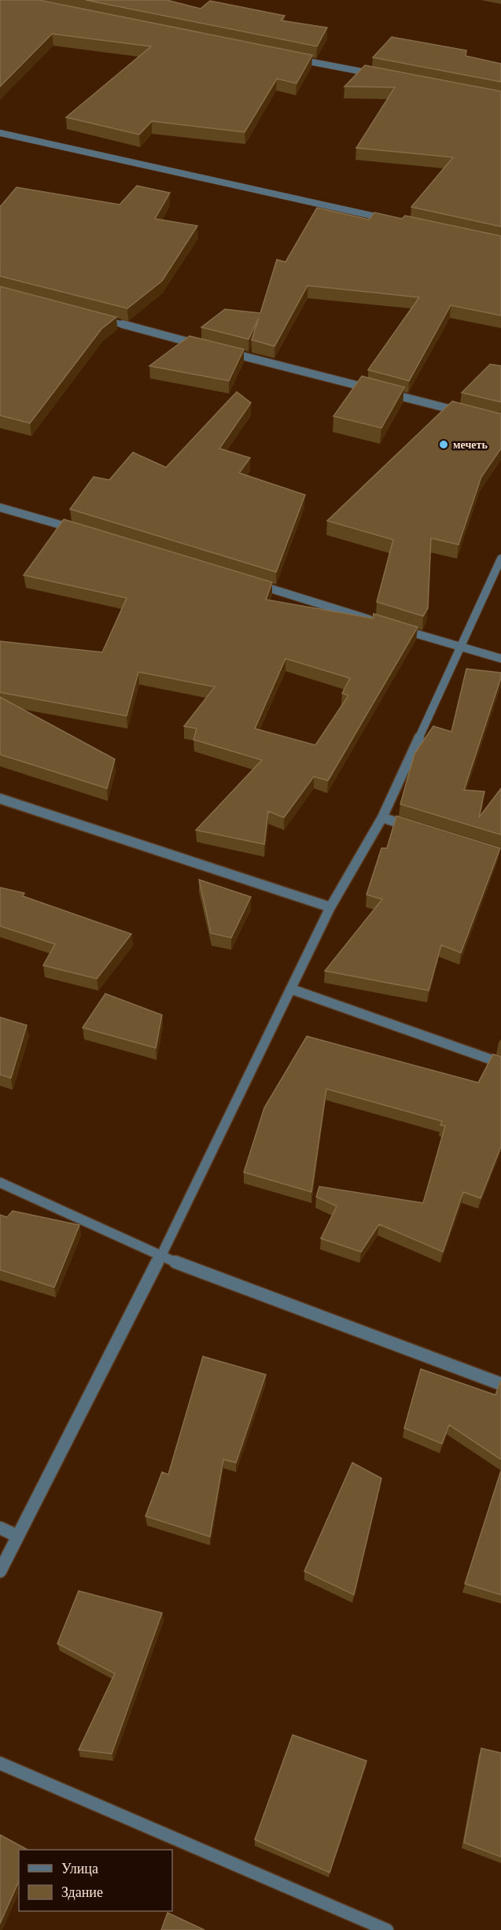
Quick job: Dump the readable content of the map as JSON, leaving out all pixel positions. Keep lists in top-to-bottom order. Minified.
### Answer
{"places":["мечеть"],"legend":["Улица","Здание"]}
